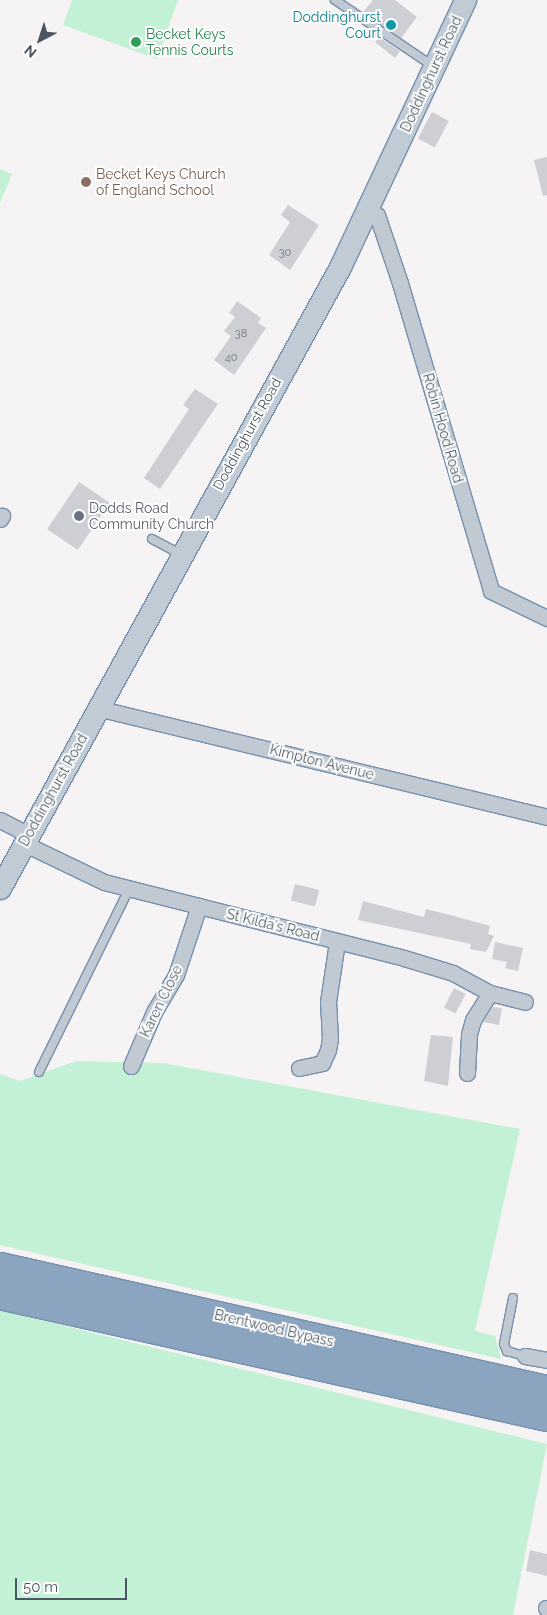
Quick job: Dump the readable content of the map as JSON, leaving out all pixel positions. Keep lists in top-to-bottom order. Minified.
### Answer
{"streets":{"highway":["Brentwood Bypass"],"street":["Doddinghurst Road","Robin Hood Road","Kimpton Avenue","St Kilda's Road","Karen Close"]},"crossings":[["Doddinghurst Road","Robin Hood Road"],["Doddinghurst Road","Kimpton Avenue"],["Doddinghurst Road","St Kilda's Road"],["St Kilda's Road","Karen Close"]],"places":["Doddinghurst Court","Becket Keys Tennis Courts","Becket Keys Church of England School","Dodds Road Community Church"],"house_numbers":["30","38","40"],"scale_bar":"50 m","north":"bottom left"}
